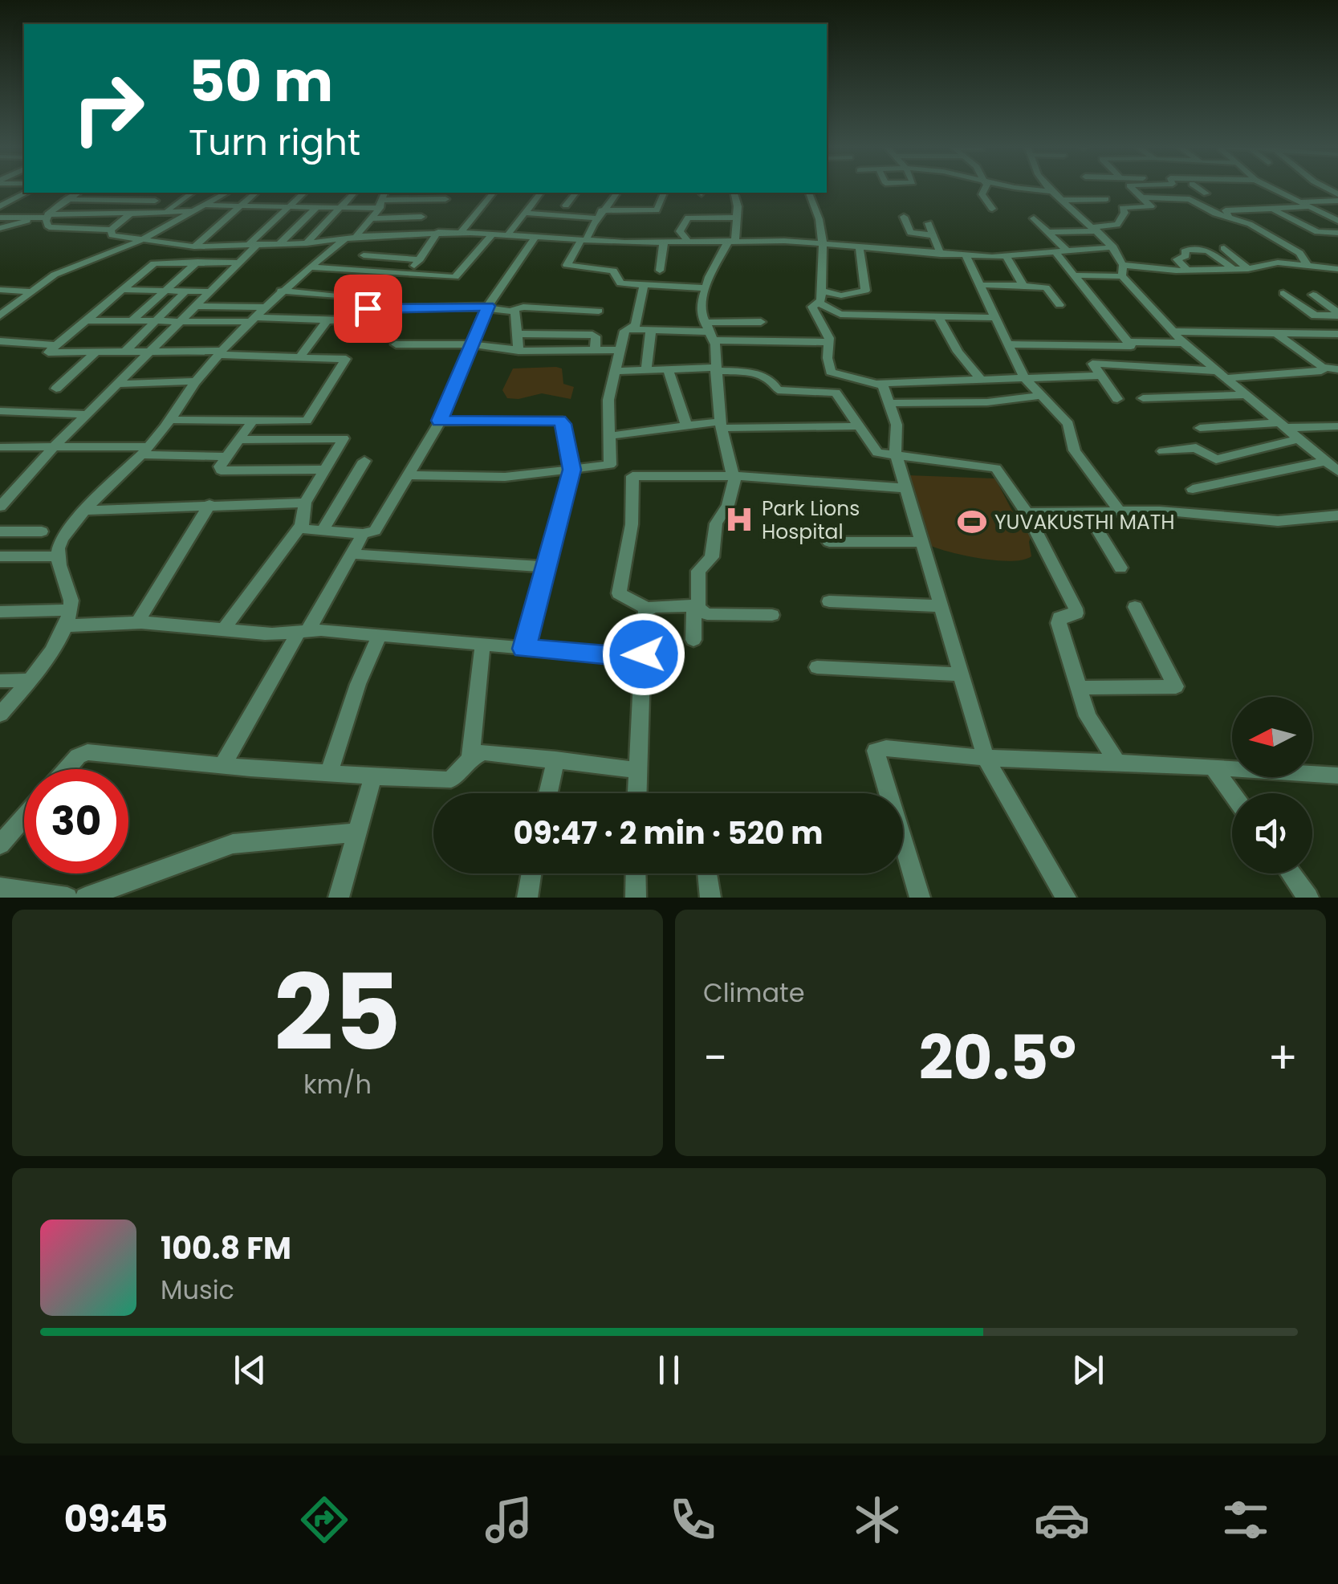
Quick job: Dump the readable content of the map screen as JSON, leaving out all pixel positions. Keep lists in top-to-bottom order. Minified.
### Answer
{"places":{"hospital":["Park Lions Hospital"],"sports":["YUVAKUSTHI MATH"]},"north":"left","page":{"turn":["50 m","Turn right"],"limit":"30","trip":"09:47 · 2 min · 520 m","tile":[["25","km/h"],"Climate"],"heat":["−","20.5°","+"],"song":["100.8 FM","Music"],"tabs":"09:45"}}
